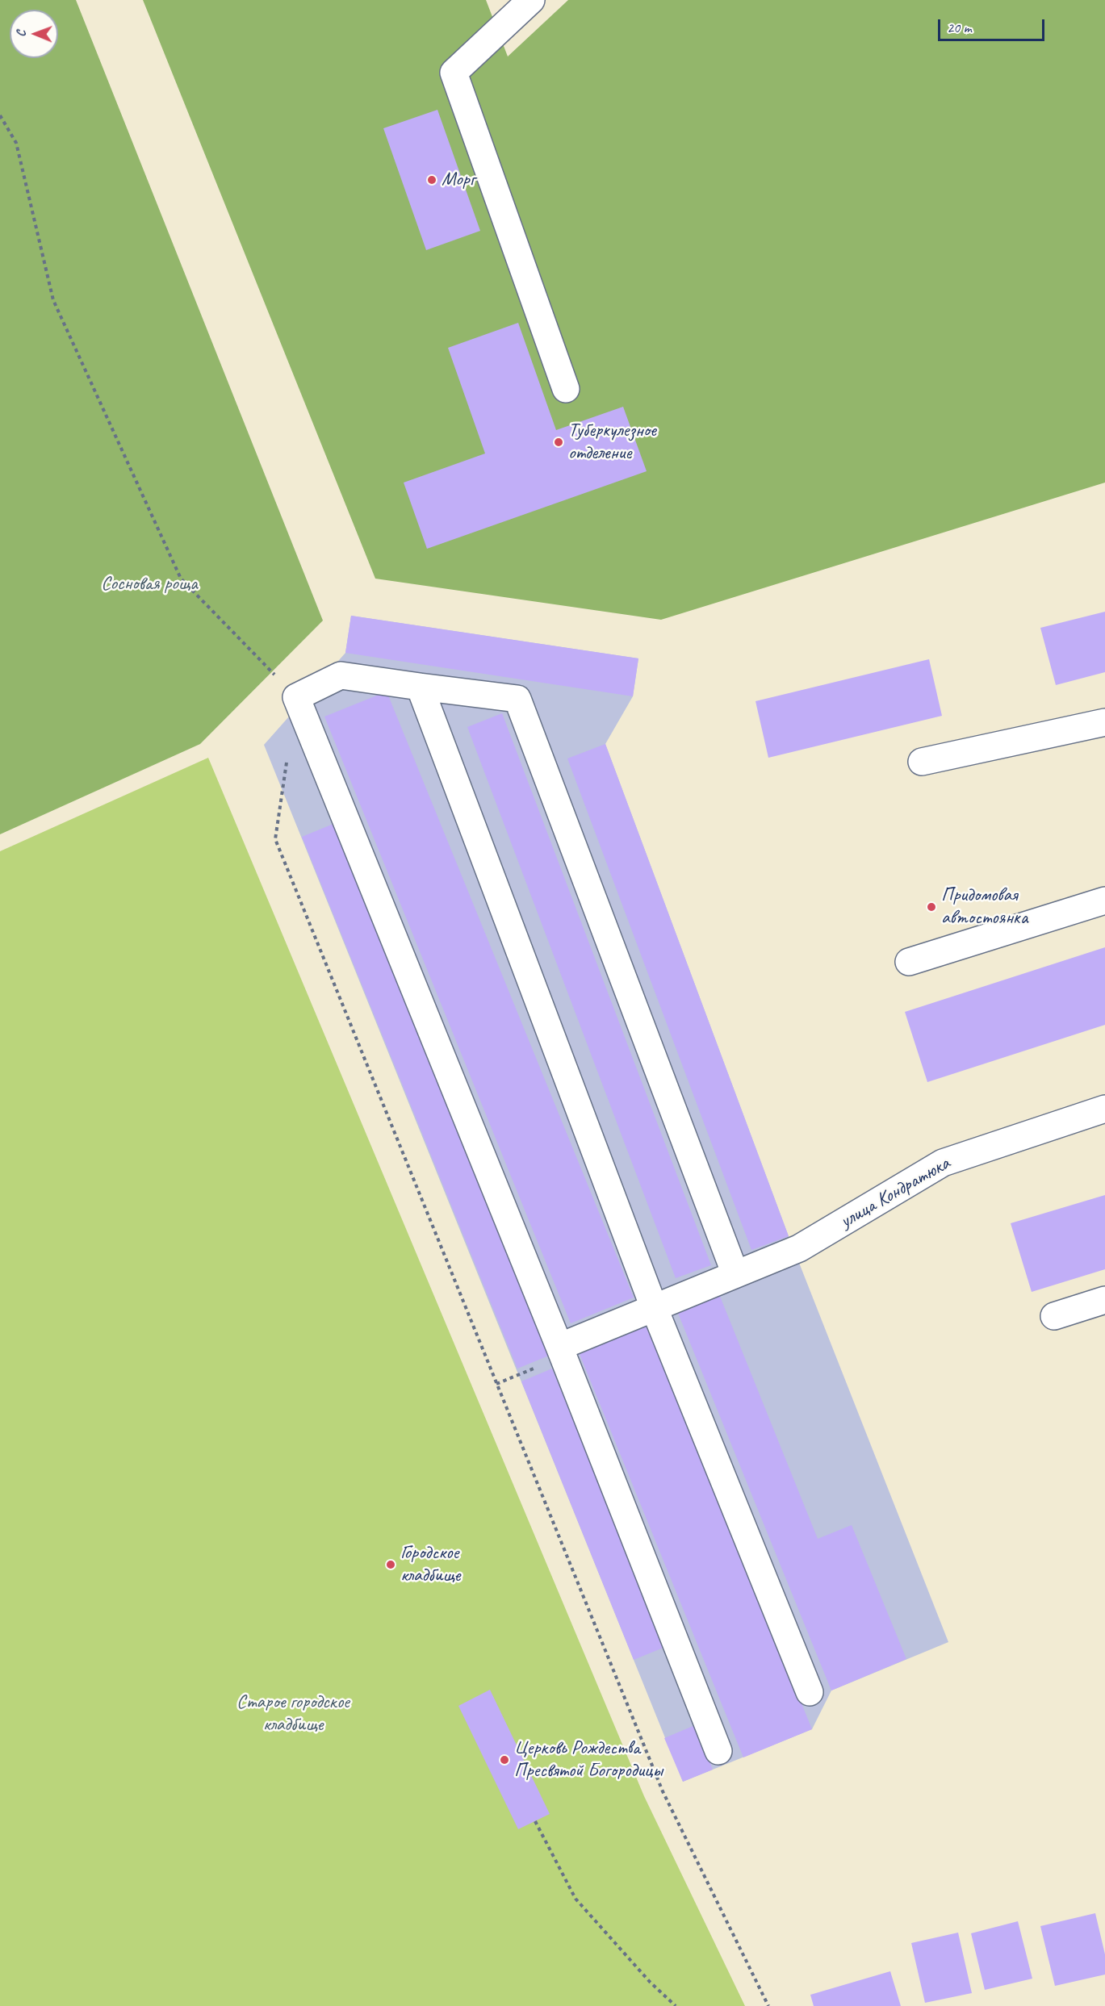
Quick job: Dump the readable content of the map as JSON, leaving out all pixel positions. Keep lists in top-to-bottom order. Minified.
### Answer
{"streets":{"street":["улица Кондратюка"]},"parks":["Сосновая роща","Старое городское кладбище"],"places":["Морг","Туберкулезное отделение","Придомовая автостоянка","Городское кладбище","Церковь Рождества Пресвятой Богородицы"],"scale_bar":"20 m","north":"left"}
